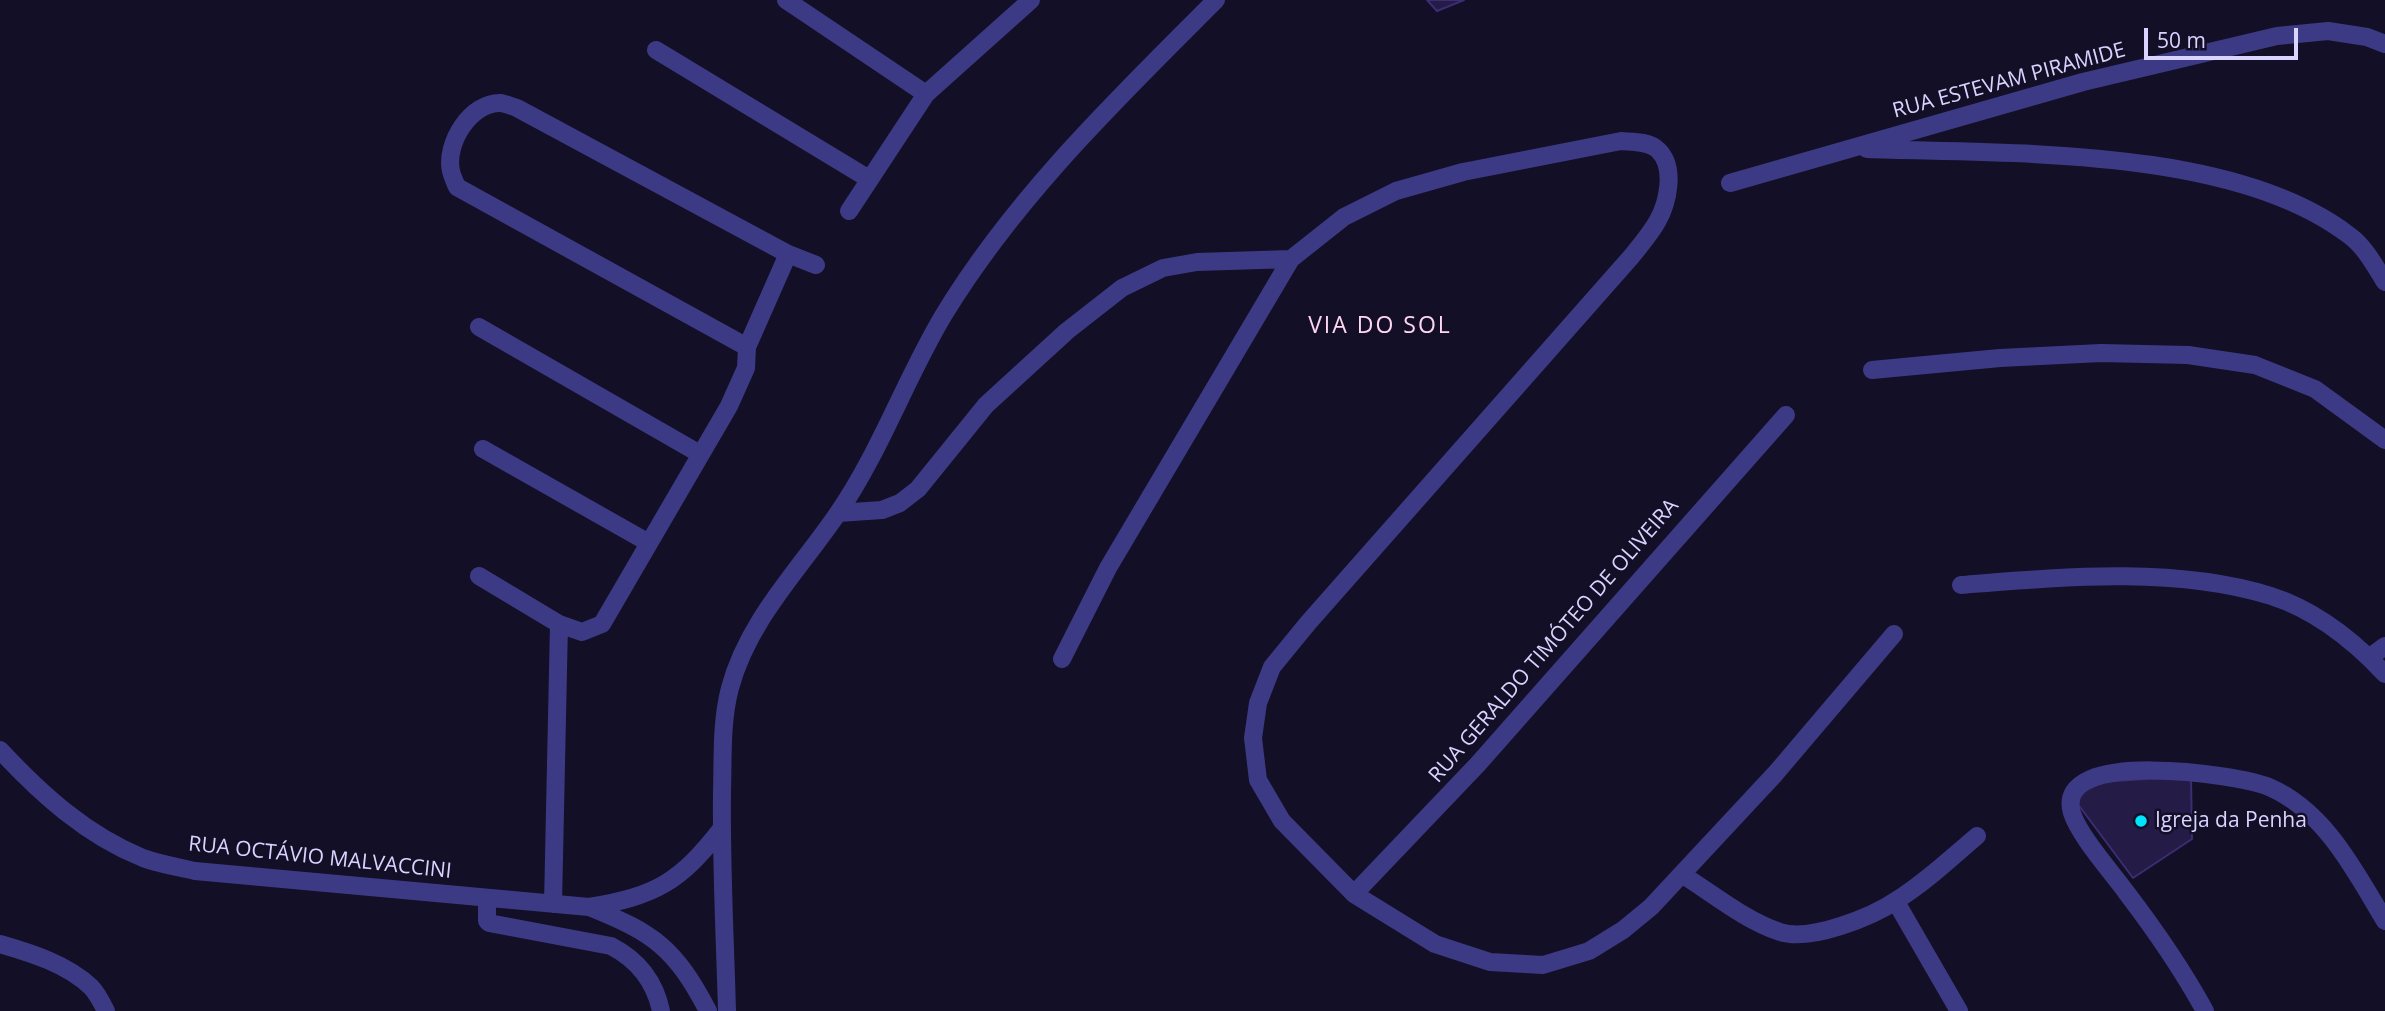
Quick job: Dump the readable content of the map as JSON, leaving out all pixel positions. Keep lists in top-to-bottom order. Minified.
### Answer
{"streets":{"street":["RUA ESTEVAM PIRAMIDE","RUA GERALDO TIMÓTEO DE OLIVEIRA","RUA OCTÁVIO MALVACCINI"]},"districts":["VIA DO SOL"],"places":["Igreja da Penha"],"scale_bar":"50 m"}
